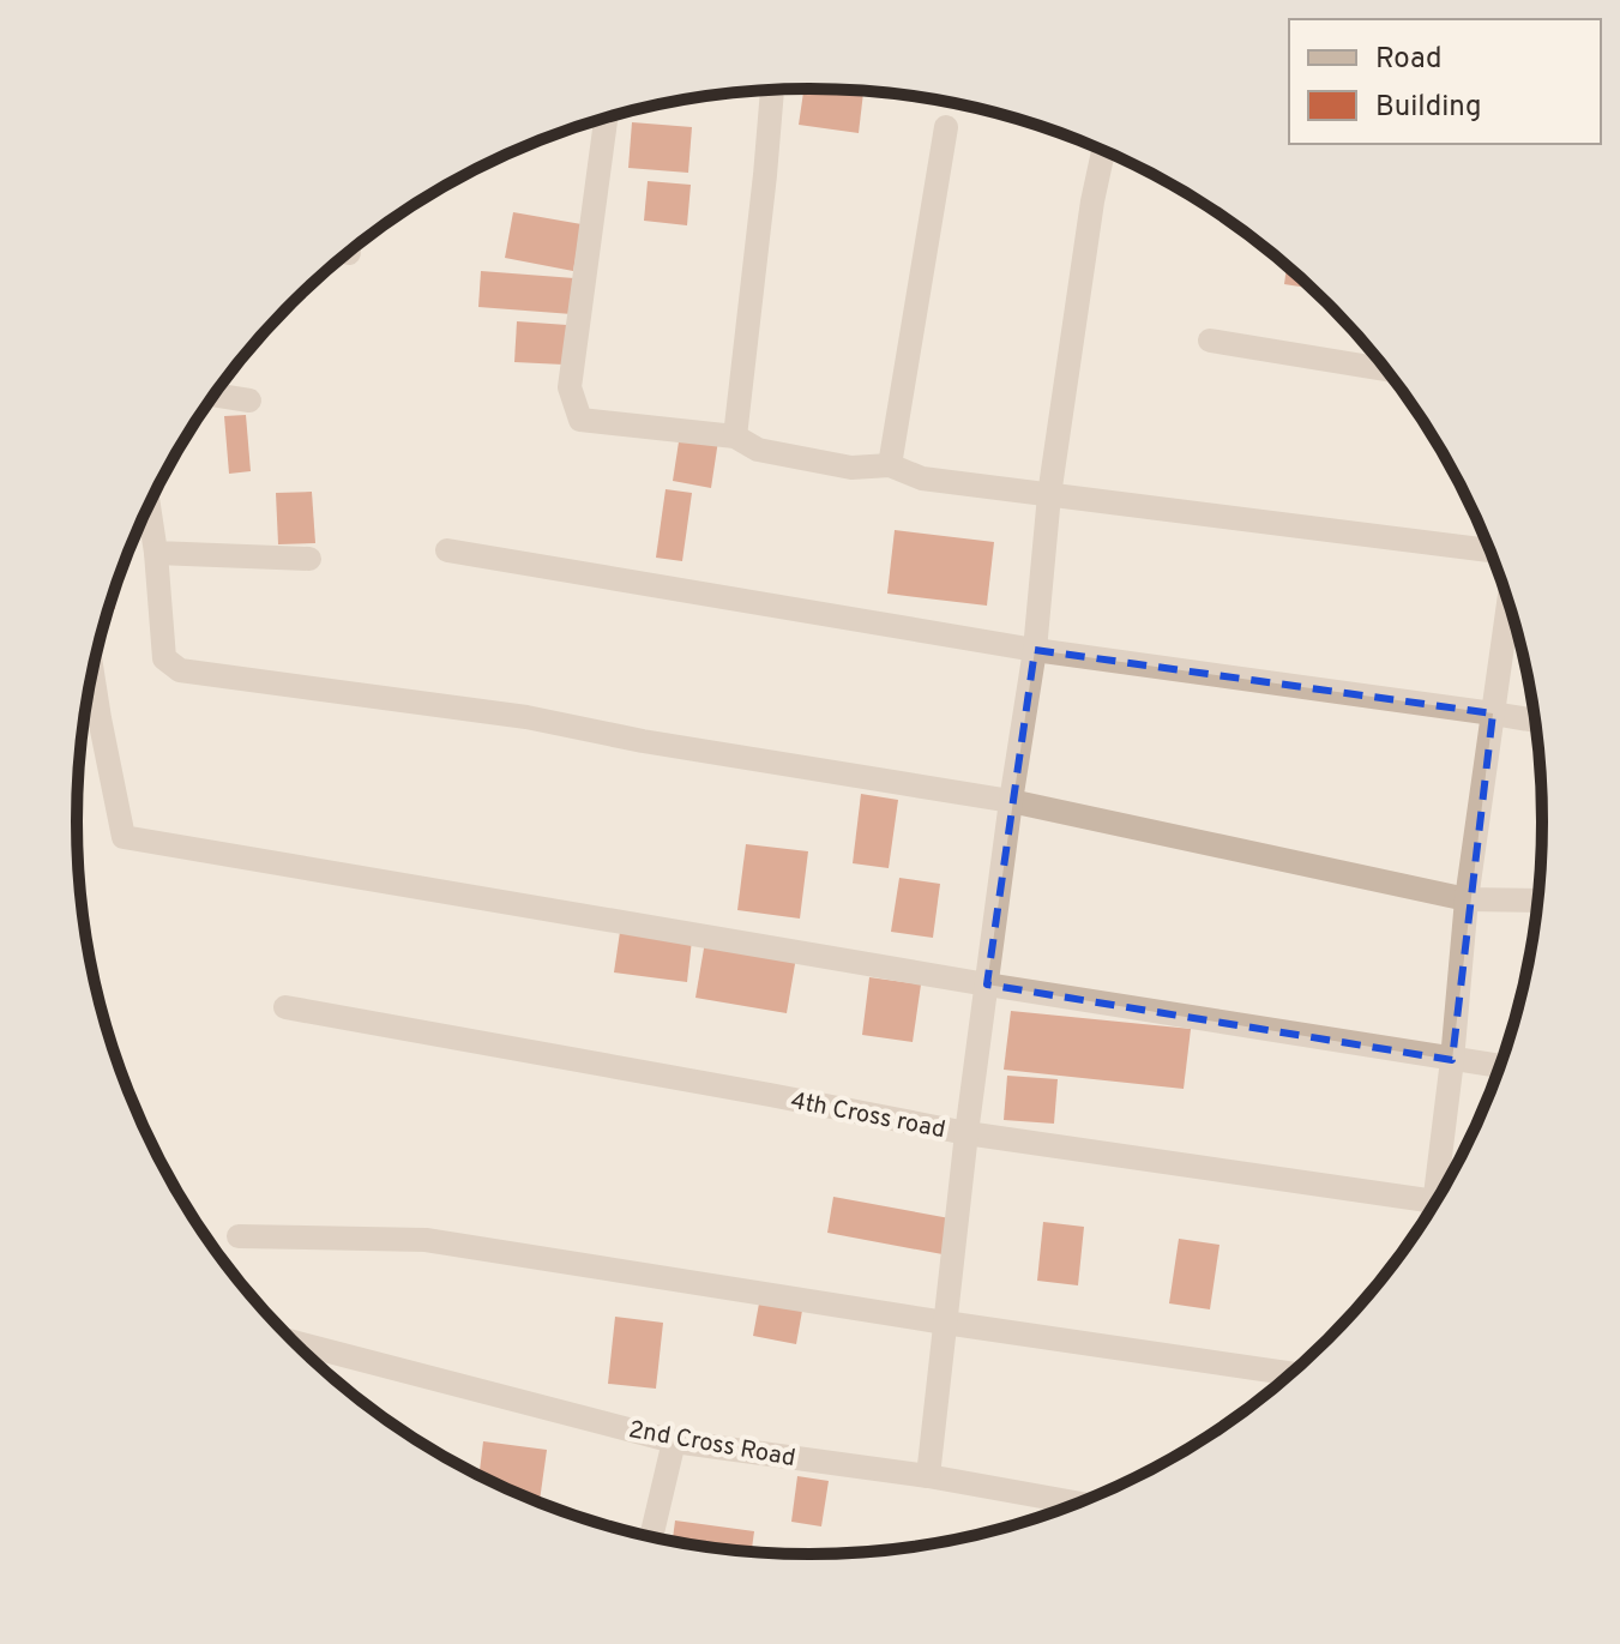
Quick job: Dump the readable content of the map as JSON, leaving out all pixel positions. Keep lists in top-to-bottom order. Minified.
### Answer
{"streets":{"street":["4th Cross road","2nd Cross Road"]},"legend":["Road","Building"]}
